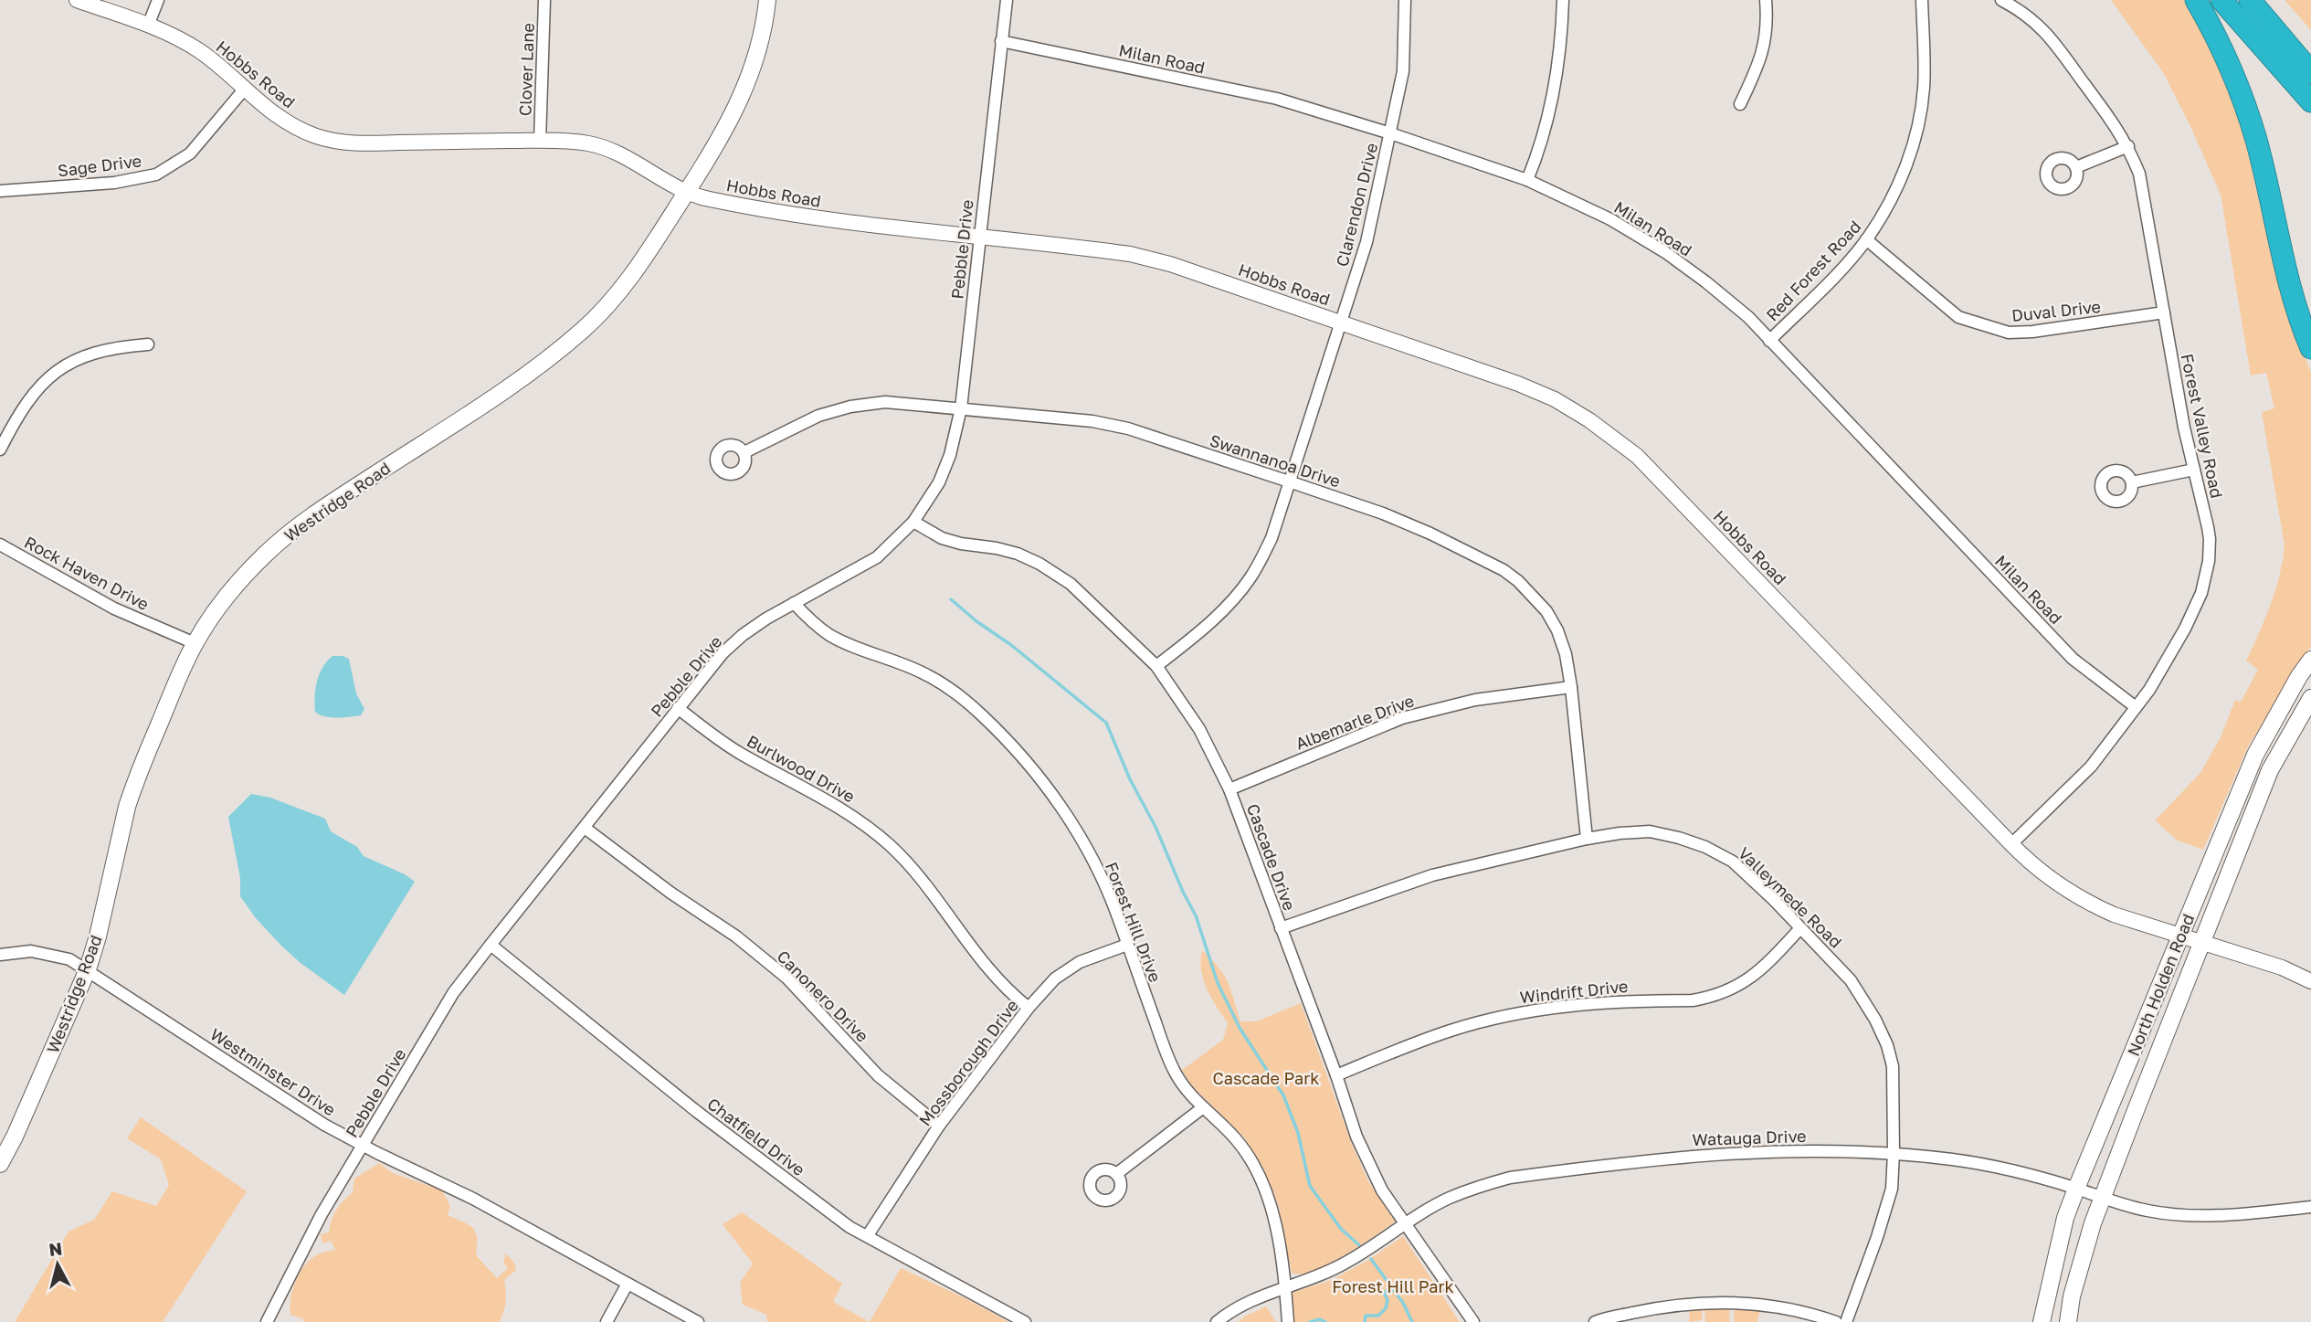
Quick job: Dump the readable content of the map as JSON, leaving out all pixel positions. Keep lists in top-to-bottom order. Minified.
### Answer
{"streets":{"main road":["Westridge Road","North Holden Road"],"street":["Milan Road","Clover Lane","Hobbs Road","Sage Drive","Clarendon Drive","Pebble Drive","Red Forest Road","Duval Drive","Forest Valley Road","Swannanoa Drive","Rock Haven Drive","Albemarle Drive","Burlwood Drive","Cascade Drive","Valleymede Road","Forest Hill Drive","Windrift Drive","Canonero Drive","Mossborough Drive","Westminster Drive","Chatfield Drive","Watauga Drive"]},"crossings":[["Milan Road","Clarendon Drive"],["Milan Road","Pebble Drive"],["Milan Road","Red Forest Road"],["Milan Road","Forest Valley Road"],["Clover Lane","Hobbs Road"],["Hobbs Road","Sage Drive"],["Hobbs Road","Clarendon Drive"],["Hobbs Road","Pebble Drive"],["Hobbs Road","Forest Valley Road"],["Hobbs Road","Westridge Road"],["Hobbs Road","North Holden Road"],["Clarendon Drive","Swannanoa Drive"],["Clarendon Drive","Cascade Drive"],["Pebble Drive","Swannanoa Drive"],["Pebble Drive","Burlwood Drive"],["Pebble Drive","Cascade Drive"],["Pebble Drive","Forest Hill Drive"],["Pebble Drive","Canonero Drive"],["Pebble Drive","Westminster Drive"],["Pebble Drive","Chatfield Drive"],["Red Forest Road","Duval Drive"],["Duval Drive","Forest Valley Road"],["Swannanoa Drive","Albemarle Drive"],["Swannanoa Drive","Valleymede Road"],["Westridge Road","Rock Haven Drive"],["Westridge Road","Westminster Drive"],["Albemarle Drive","Cascade Drive"],["Burlwood Drive","Mossborough Drive"],["Cascade Drive","Valleymede Road"],["Cascade Drive","Windrift Drive"],["Cascade Drive","Watauga Drive"],["Valleymede Road","Windrift Drive"],["Valleymede Road","Watauga Drive"],["Forest Hill Drive","Mossborough Drive"],["Forest Hill Drive","Watauga Drive"],["North Holden Road","Watauga Drive"],["Canonero Drive","Mossborough Drive"],["Mossborough Drive","Chatfield Drive"]],"parks":["Cascade Park","Forest Hill Park"],"north":"top"}
